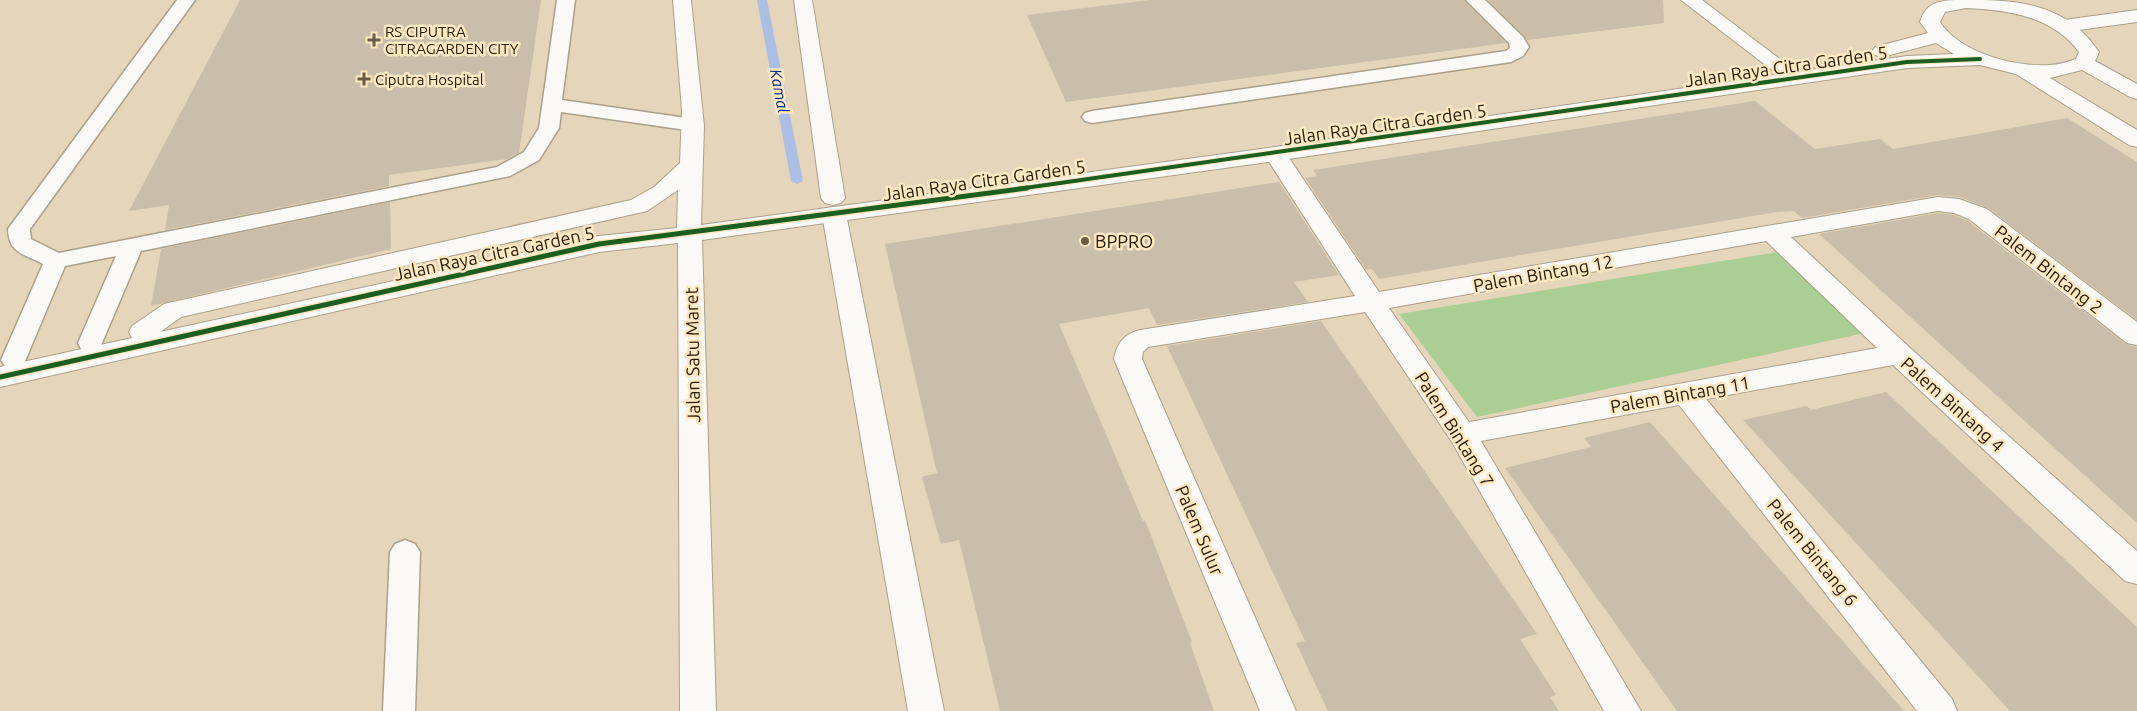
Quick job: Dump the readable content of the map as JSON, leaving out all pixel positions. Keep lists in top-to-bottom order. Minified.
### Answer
{"streets":{"street":["Jalan Raya Citra Garden 5","Palem Bintang 2","Palem Bintang 12","Jalan Satu Maret","Palem Bintang 11","Palem Bintang 4","Palem Bintang 7","Palem Sulur","Palem Bintang 6"]},"crossings":[["Jalan Raya Citra Garden 5","Jalan Satu Maret"],["Jalan Raya Citra Garden 5","Palem Bintang 7"],["Palem Bintang 2","Palem Bintang 12"],["Palem Bintang 12","Palem Bintang 4"],["Palem Bintang 12","Palem Bintang 7"],["Palem Bintang 12","Palem Sulur"],["Palem Bintang 11","Palem Bintang 4"],["Palem Bintang 11","Palem Bintang 7"],["Palem Bintang 11","Palem Bintang 6"]],"water":["Kamal"],"places":{"health":["RS CIPUTRA CITRAGARDEN CITY","Ciputra Hospital"],"other":["BPPRO"]}}
